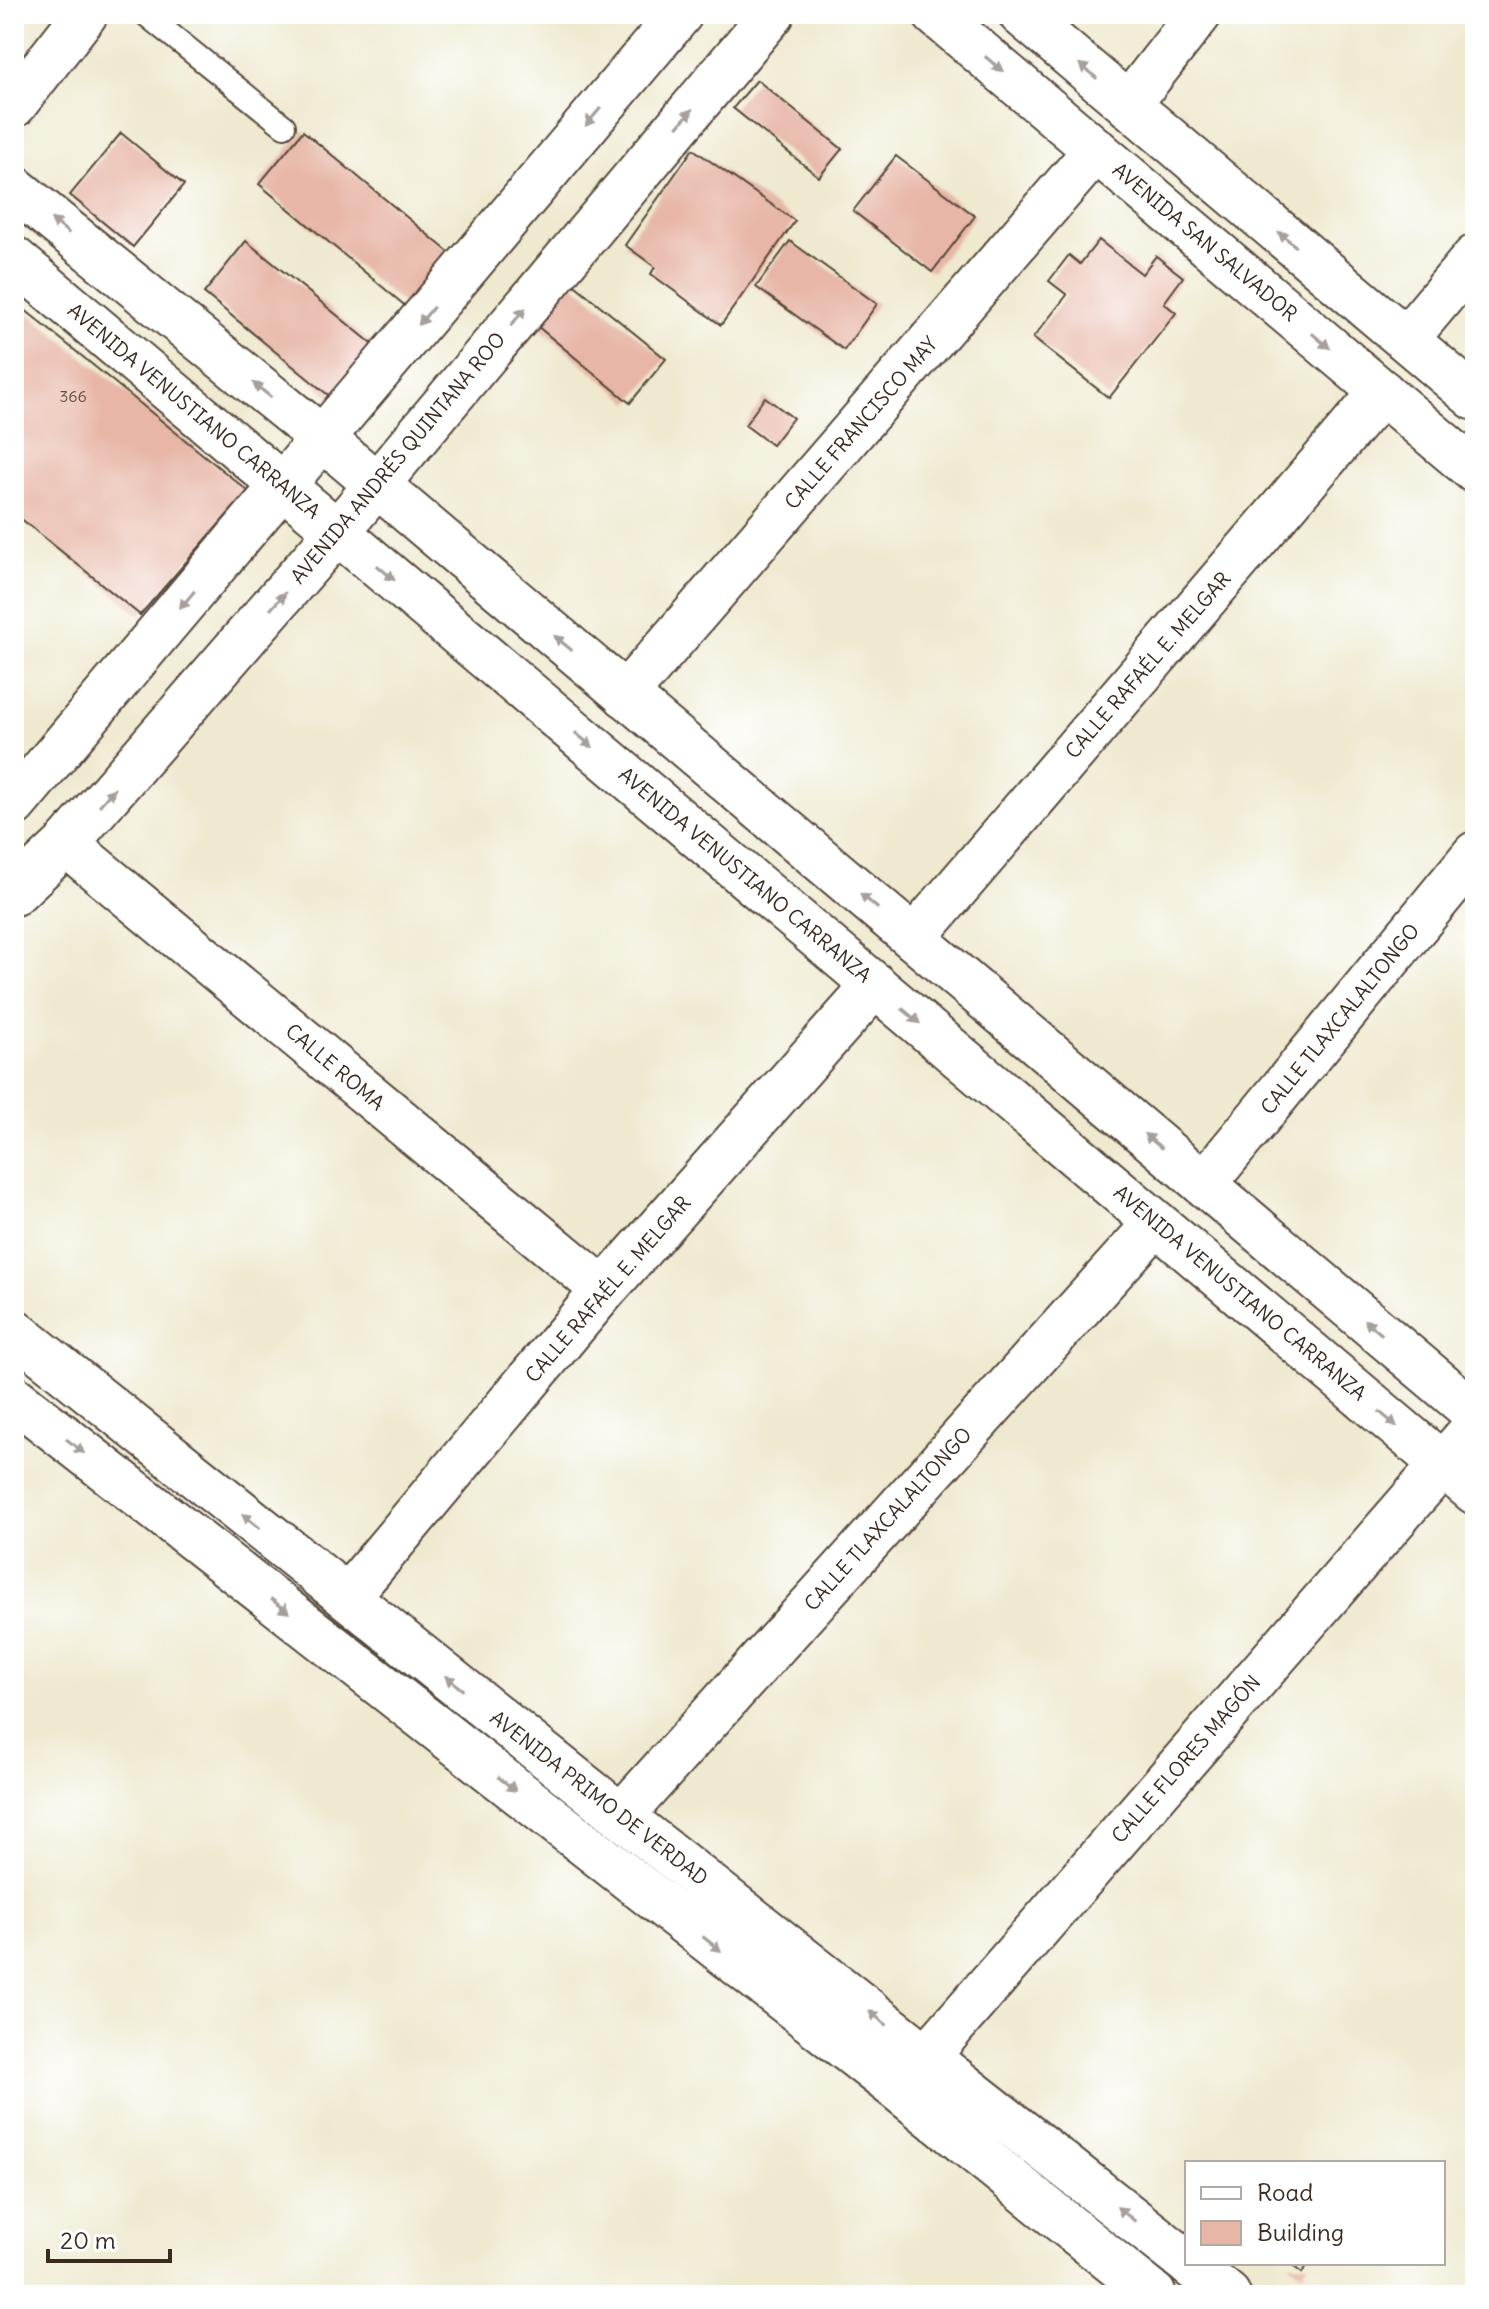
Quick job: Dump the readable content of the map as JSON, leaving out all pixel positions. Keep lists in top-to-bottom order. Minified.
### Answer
{"streets":{"street":["AVENIDA SAN SALVADOR","AVENIDA VENUSTIANO CARRANZA","CALLE FRANCISCO MAY","AVENIDA ANDRÉS QUINTANA ROO","CALLE RAFAÉL E. MELGAR","CALLE TLAXCALALTONGO","CALLE ROMA","CALLE FLORES MAGÓN","AVENIDA PRIMO DE VERDAD"]},"crossings":[["AVENIDA SAN SALVADOR","CALLE FRANCISCO MAY"],["AVENIDA SAN SALVADOR","CALLE RAFAÉL E. MELGAR"],["AVENIDA VENUSTIANO CARRANZA","AVENIDA ANDRÉS QUINTANA ROO"],["AVENIDA VENUSTIANO CARRANZA","CALLE RAFAÉL E. MELGAR"],["AVENIDA VENUSTIANO CARRANZA","CALLE TLAXCALALTONGO"],["AVENIDA VENUSTIANO CARRANZA","CALLE FLORES MAGÓN"],["AVENIDA ANDRÉS QUINTANA ROO","CALLE ROMA"],["CALLE RAFAÉL E. MELGAR","CALLE ROMA"],["CALLE RAFAÉL E. MELGAR","AVENIDA PRIMO DE VERDAD"],["CALLE TLAXCALALTONGO","AVENIDA PRIMO DE VERDAD"],["CALLE FLORES MAGÓN","AVENIDA PRIMO DE VERDAD"]],"house_numbers":["366"],"legend":["Road","Building"],"scale_bar":"20 m"}
